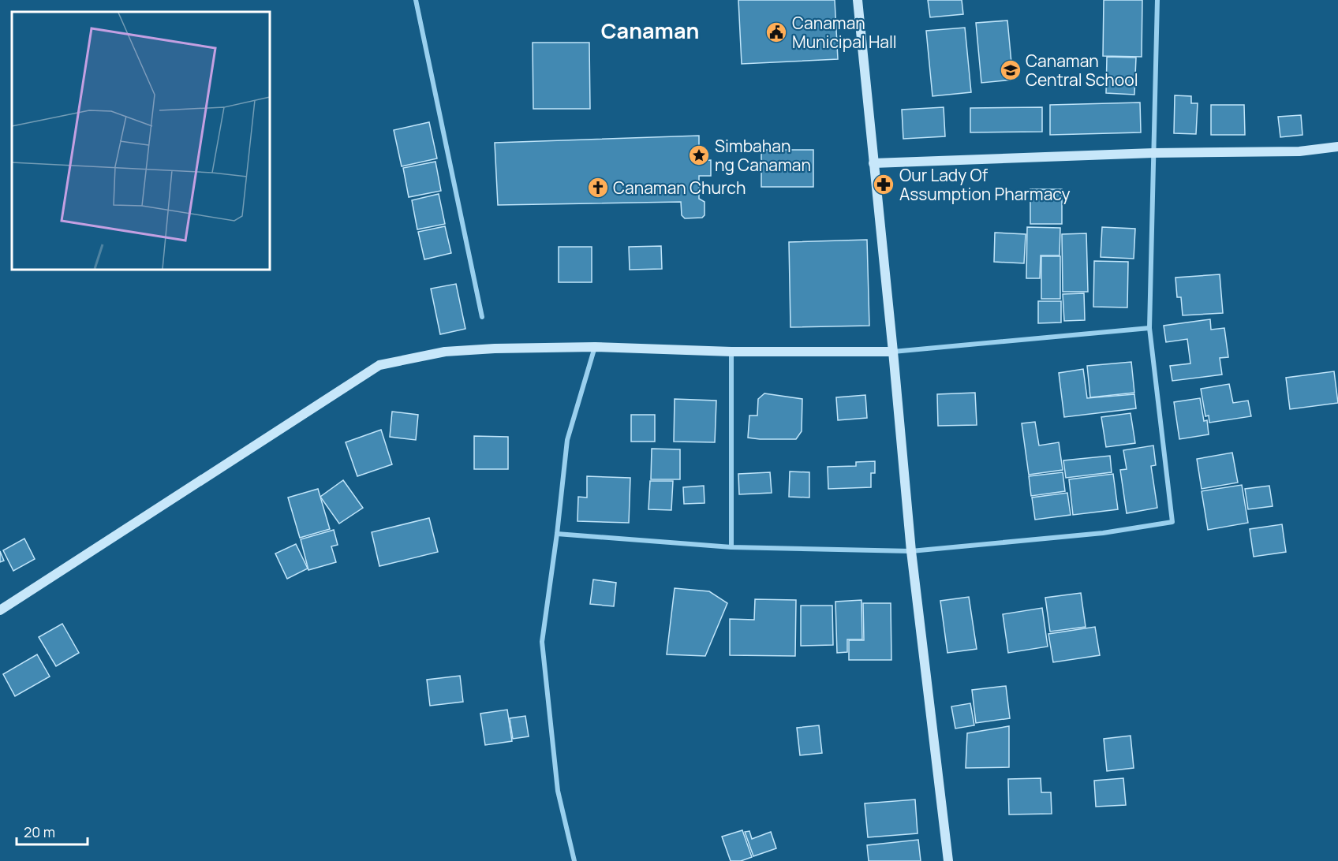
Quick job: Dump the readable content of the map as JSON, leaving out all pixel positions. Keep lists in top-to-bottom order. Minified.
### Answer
{"districts":["Canaman"],"places":{"public building":["Canaman Municipal Hall"],"school or university":["Canaman Central School"],"place":["Simbahan ng Canaman"],"pharmacy":["Our Lady Of Assumption Pharmacy"],"church":["Canaman Church"]},"scale_bar":"20 m"}
